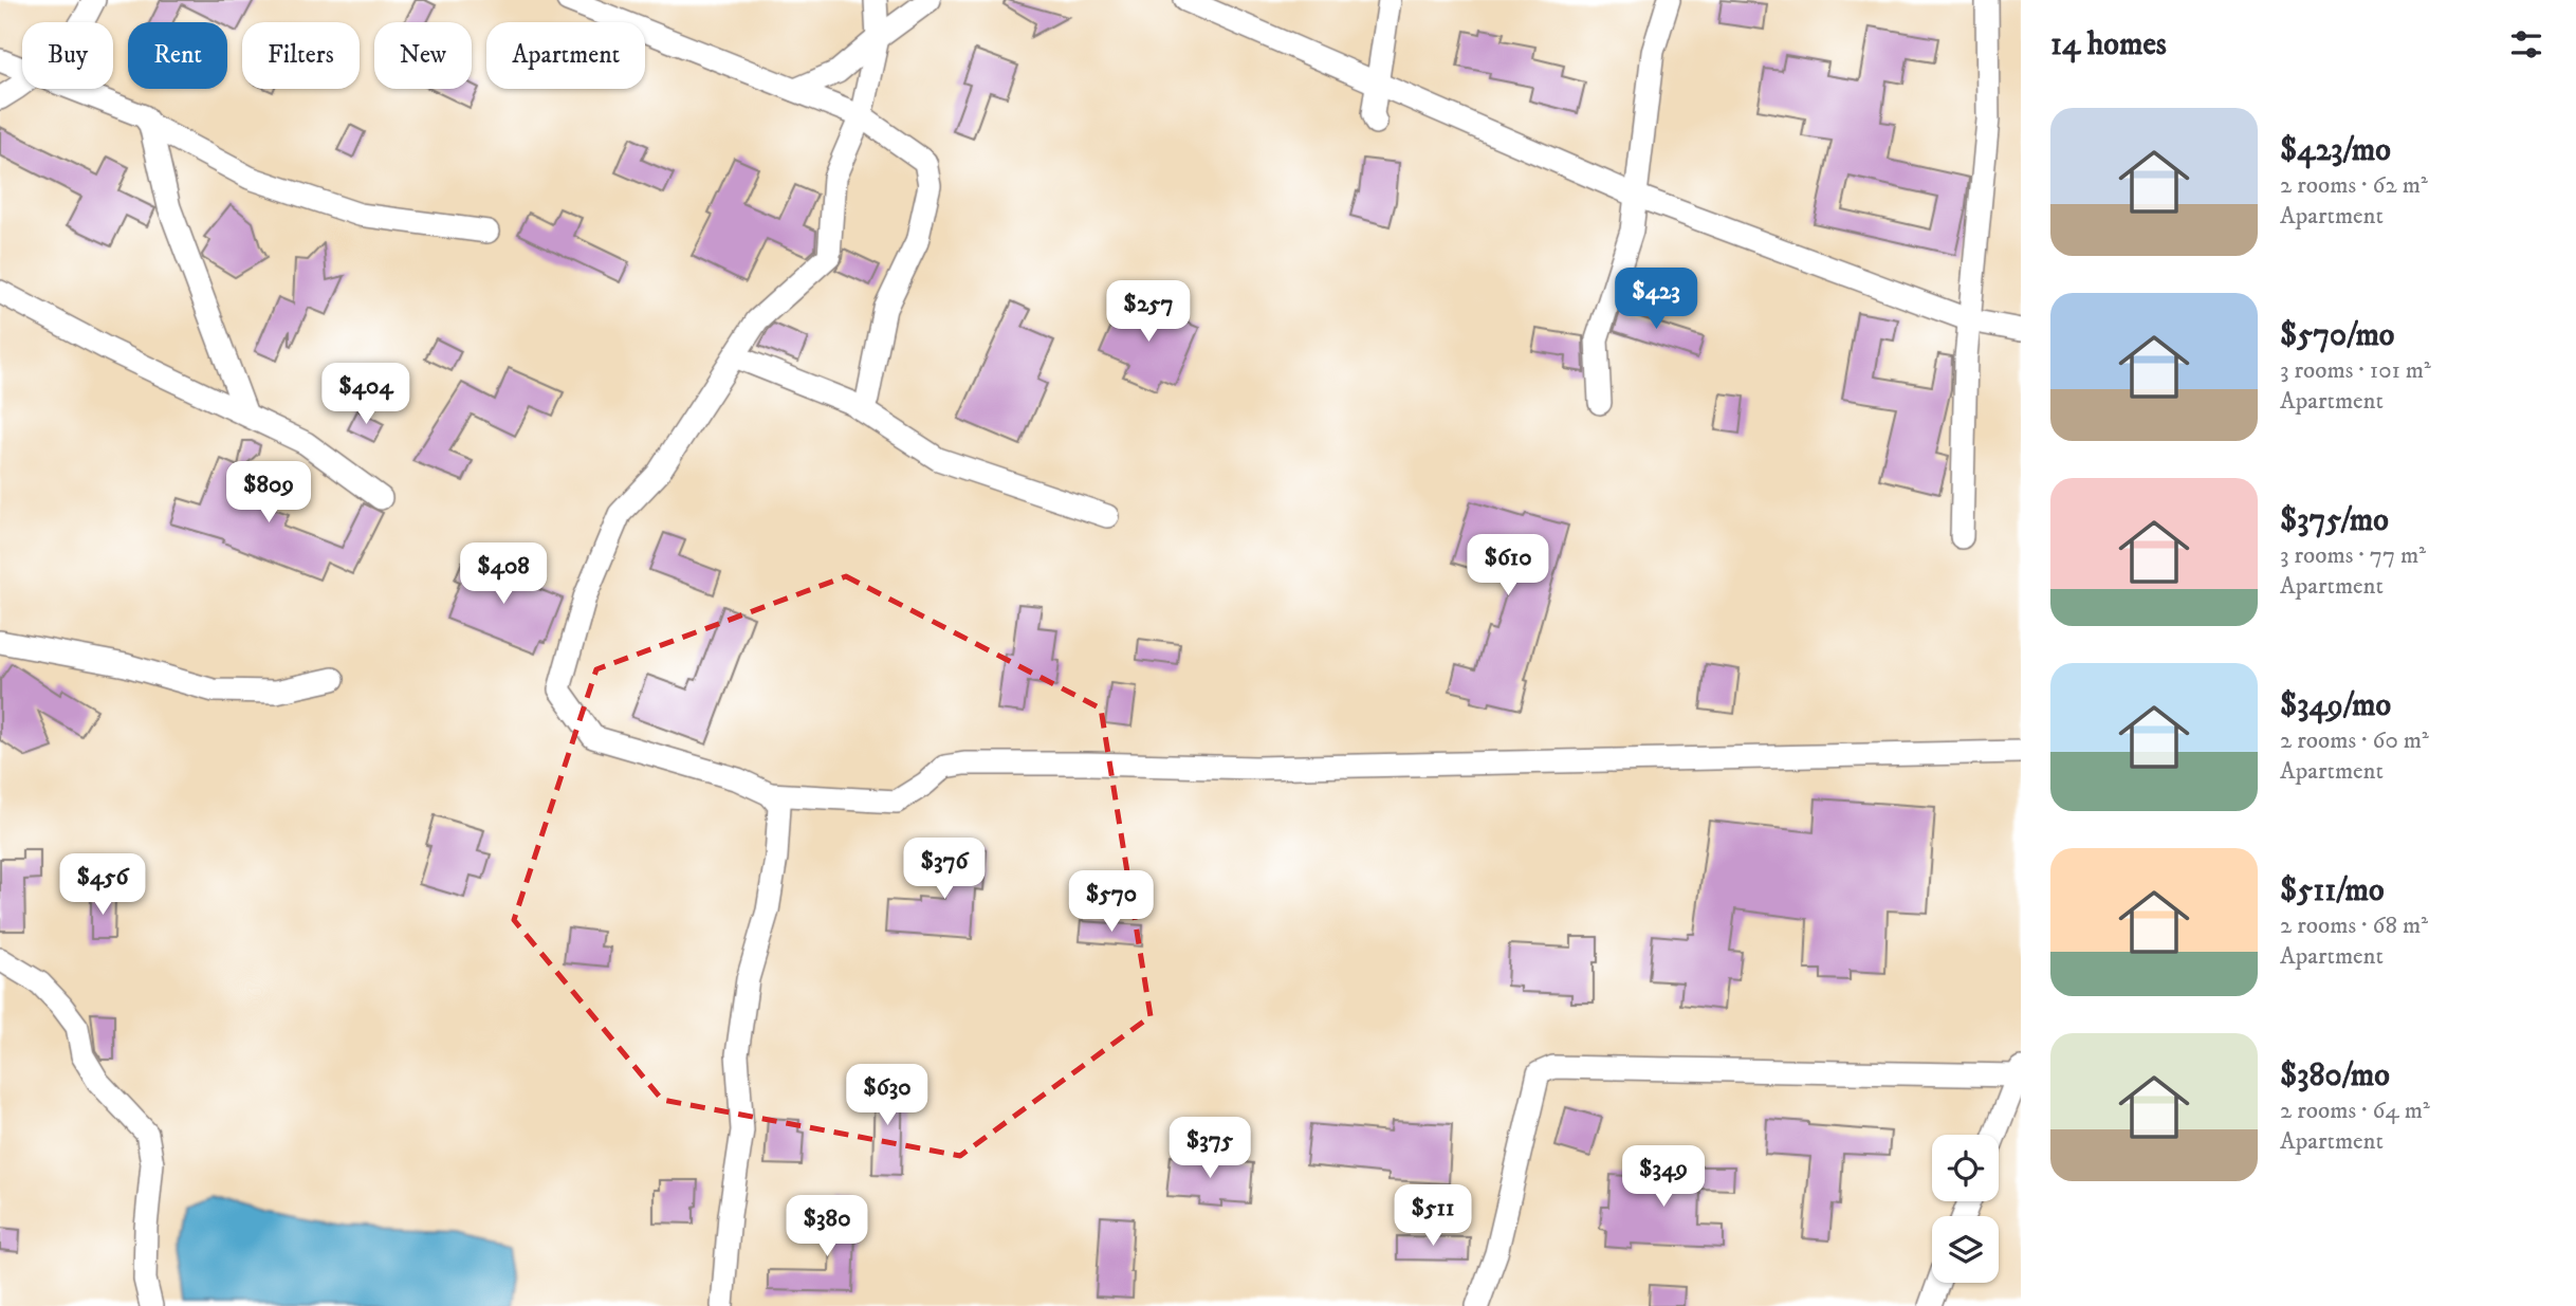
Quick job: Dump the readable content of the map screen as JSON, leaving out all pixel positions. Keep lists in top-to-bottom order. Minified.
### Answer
{"page":{"heading":"14 homes","chip":["Buy","Rent","Filters","New","Apartment"],"list":[{"name":"$423/mo","note":"2 rooms · 62 m² · Apartment"},{"name":"$570/mo","note":"3 rooms · 101 m² · Apartment"},{"name":"$375/mo","note":"3 rooms · 77 m² · Apartment"},{"name":"$349/mo","note":"2 rooms · 60 m² · Apartment"},{"name":"$511/mo","note":"2 rooms · 68 m² · Apartment"},{"name":"$380/mo","note":"2 rooms · 64 m² · Apartment"}],"price":["$423","$257","$404","$809","$610","$408","$376","$456","$570","$630","$375","$349","$511","$380"]}}
